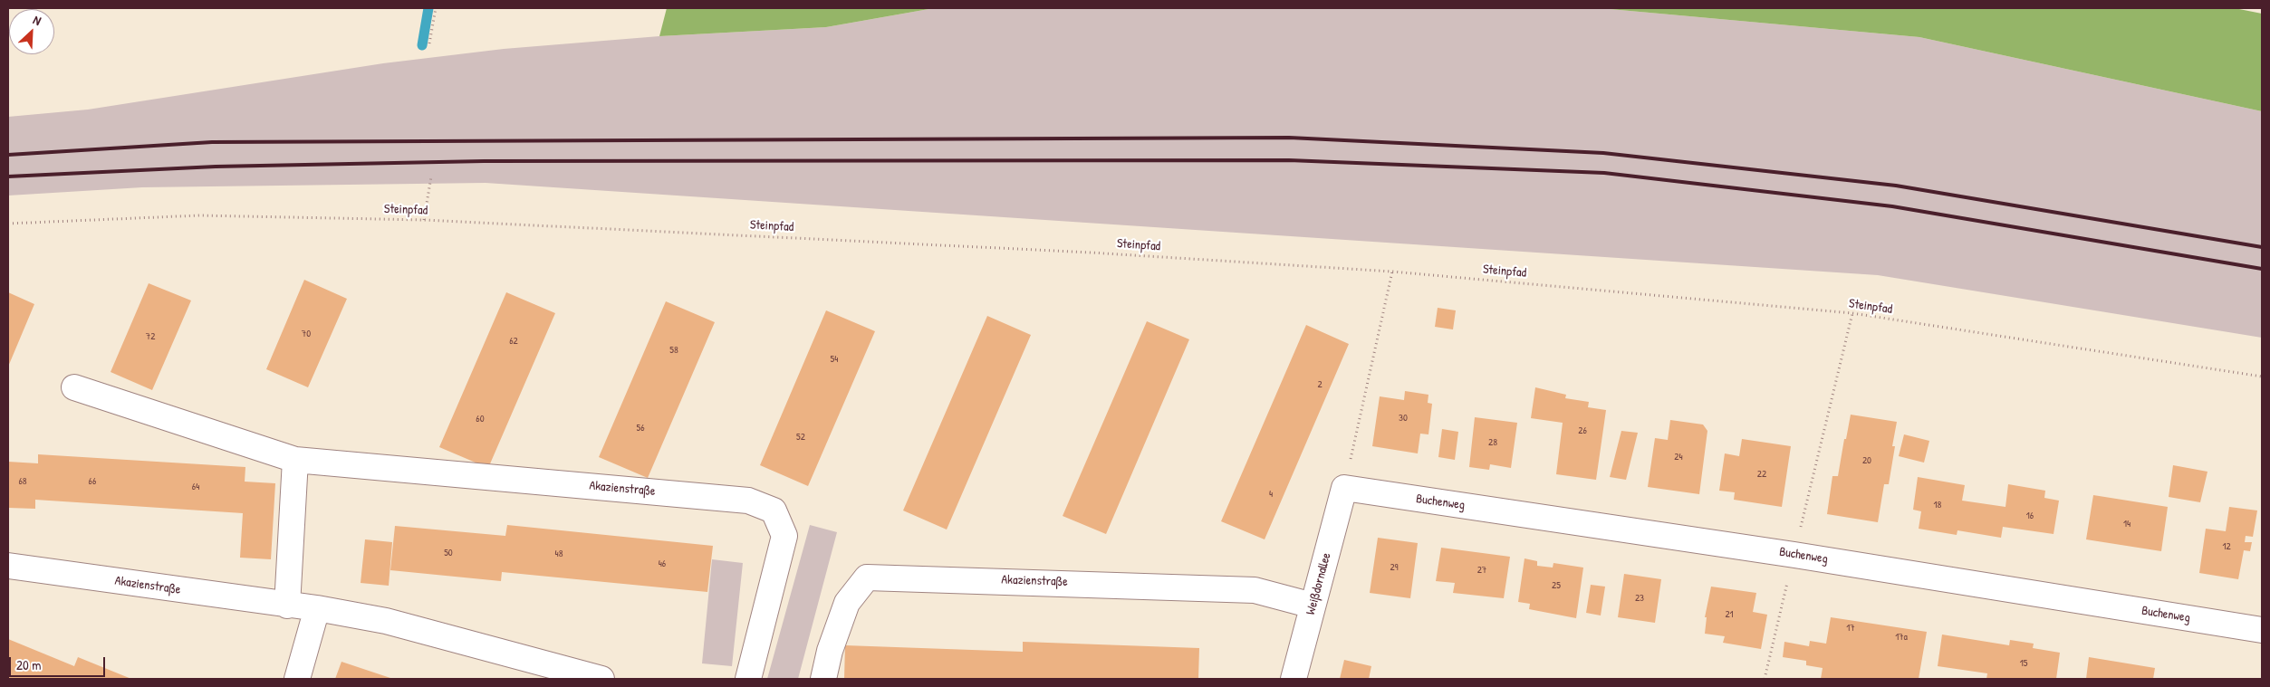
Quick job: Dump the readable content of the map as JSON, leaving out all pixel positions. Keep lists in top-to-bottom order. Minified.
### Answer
{"streets":{"street":["Akazienstraße","Buchenweg","Weißdornallee"],"path":["Steinpfad"]},"crossings":[["Akazienstraße","Weißdornallee"],["Buchenweg","Weißdornallee"]],"house_numbers":["70","72","62","58","54","2","30","60","56","26","52","28","24","20","22","68","66","64","4","18","16","14","12","50","48","46","29","27","25","23","21","17","17a","15"],"scale_bar":"20 m","north":"top right"}
